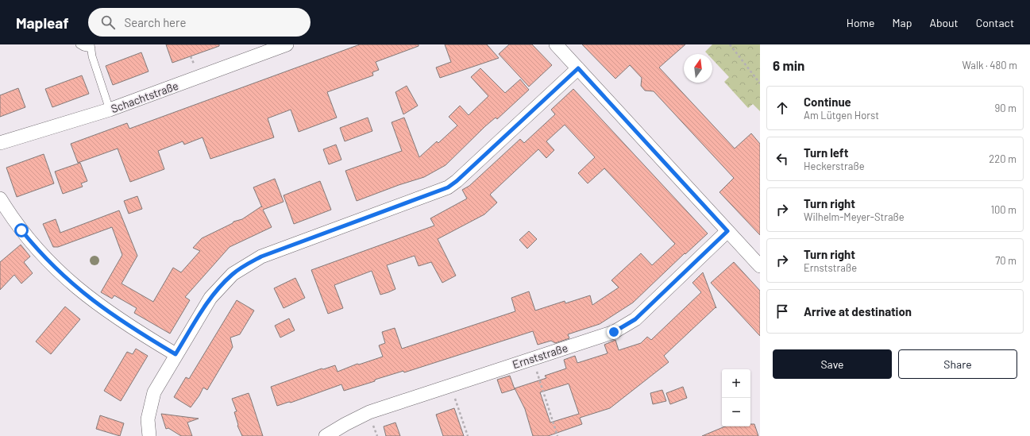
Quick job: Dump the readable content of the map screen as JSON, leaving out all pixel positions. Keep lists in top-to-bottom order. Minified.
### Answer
{"streets":{"street":["Schachtstraße","Ernststraße"]},"north":"top","page":{"header":"Mapleaf","search":"Search here","nav":["Home","Map","About","Contact"],"heading":["6 min","Walk · 480 m"],"list":[["Continue","Am Lütgen Horst","90 m"],["Turn left","Heckerstraße","220 m"],["Turn right","Wilhelm-Meyer-Straße","100 m"],["Turn right","Ernststraße","70 m"],"Arrive at destination"],"buttons":["Save","Share"],"map_buttons":["+","−"]}}
